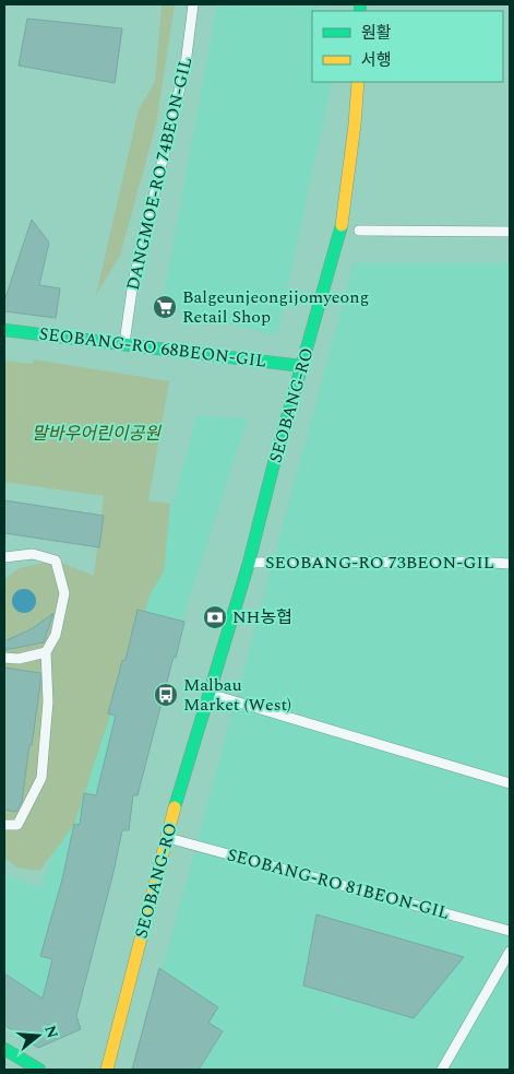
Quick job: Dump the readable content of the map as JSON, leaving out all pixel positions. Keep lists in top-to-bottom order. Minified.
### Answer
{"streets":{"main road":["SEOBANG-RO 68BEON-GIL","SEOBANG-RO"],"lane":["DANGMOE-RO 74BEON-GIL","SEOBANG-RO 73BEON-GIL","SEOBANG-RO 81BEON-GIL"]},"crossings":[["DANGMOE-RO 74BEON-GIL","SEOBANG-RO 68BEON-GIL"],["SEOBANG-RO 68BEON-GIL","SEOBANG-RO"],["SEOBANG-RO","SEOBANG-RO 73BEON-GIL"],["SEOBANG-RO","SEOBANG-RO 81BEON-GIL"]],"parks":["말바우어린이공원"],"places":{"supermarket":["Balgeunjeongijomyeong Retail Shop"],"bank":["NH농협"],"bus stop":["Malbau Market (West)"]},"legend":["원활","서행"],"north":"right"}
